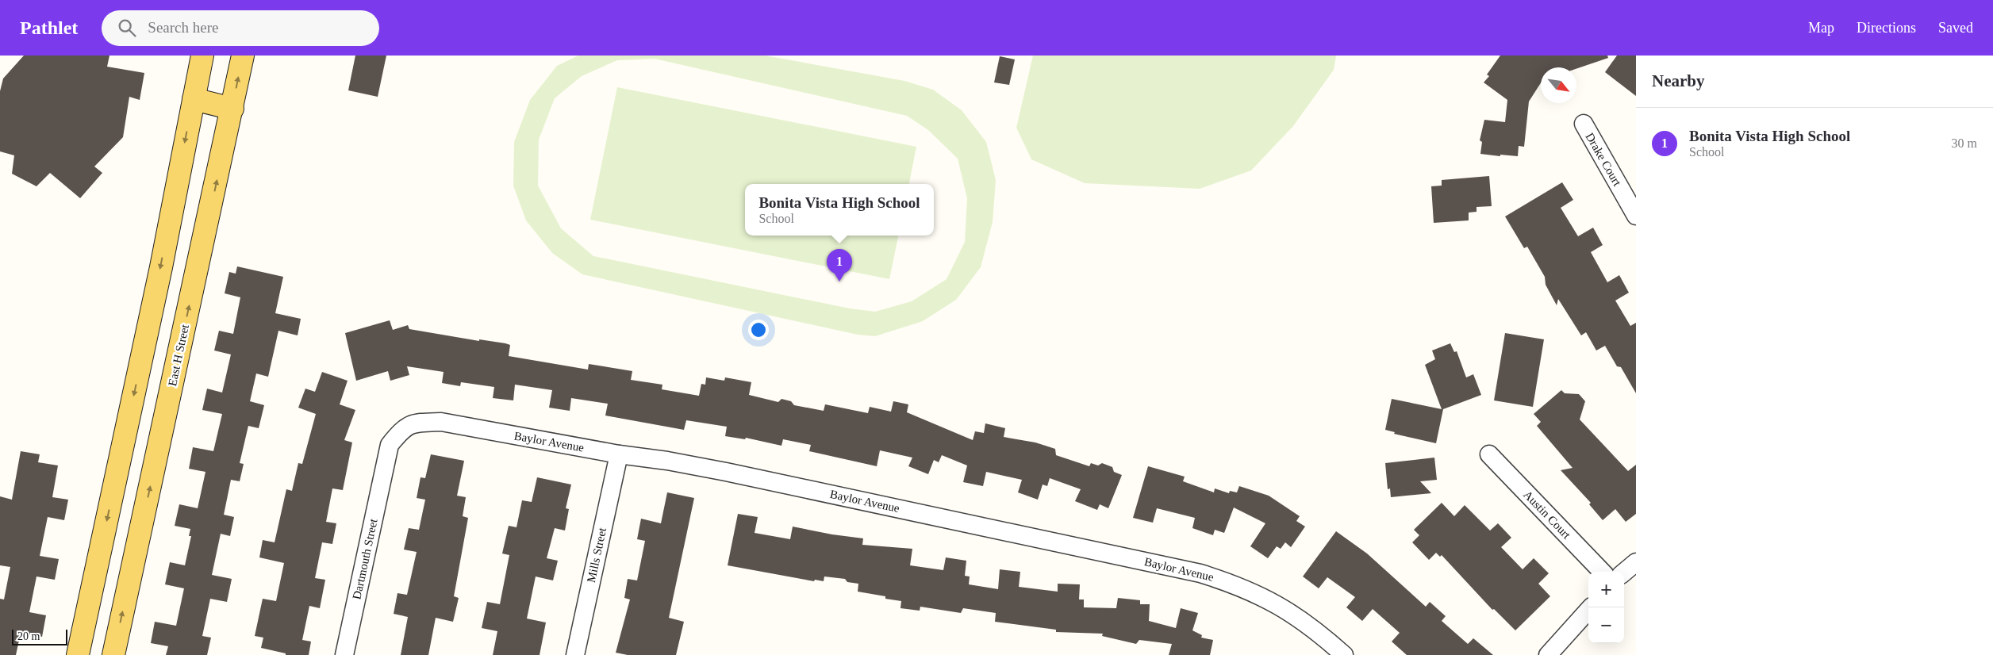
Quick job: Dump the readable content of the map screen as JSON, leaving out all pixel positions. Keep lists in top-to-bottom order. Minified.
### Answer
{"streets":{"main road":["East H Street"],"street":["Drake Court","Baylor Avenue","Austin Court","Mills Street","Dartmouth Street"]},"crossings":[["Baylor Avenue","Mills Street"],["Baylor Avenue","Dartmouth Street"]],"scale_bar":"20 m","north":"bottom right","page":{"header":"Pathlet","search":"Search here","nav":["Map","Directions","Saved"],"heading":"Nearby","list":[{"mark":"1","name":"Bonita Vista High School","note":"School","value":"30 m"}],"popup":["Bonita Vista High School","School"],"pins":"1","map_buttons":["+","−"],"scale":"20 m"}}
